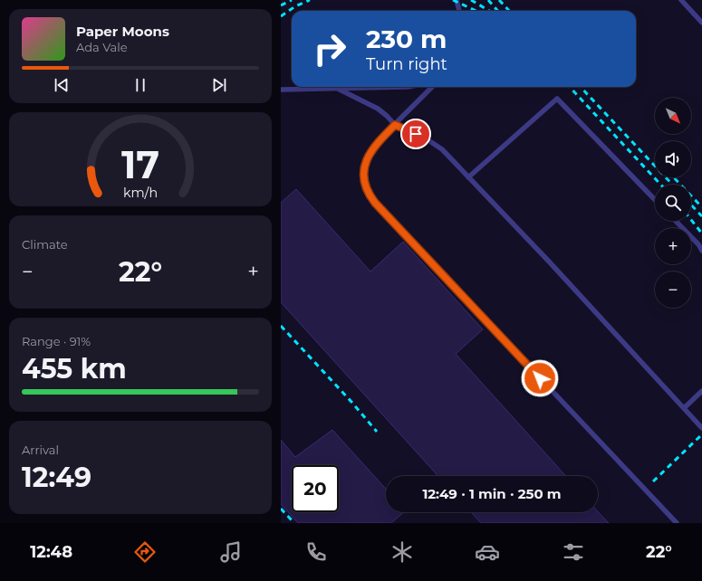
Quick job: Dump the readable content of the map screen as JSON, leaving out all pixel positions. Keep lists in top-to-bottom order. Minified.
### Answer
{"north":"bottom right","page":{"turn":["230 m","Turn right"],"song":["Paper Moons","Ada Vale"],"map_buttons":["+","−"],"tile":["Climate",["Range · 91%","455 km"],["Arrival","12:49"]],"heat":["−","22°","+"],"limit":"20","trip":"12:49 · 1 min · 250 m","tabs":["12:48","22°"],"gauge":["17","km/h"]}}
